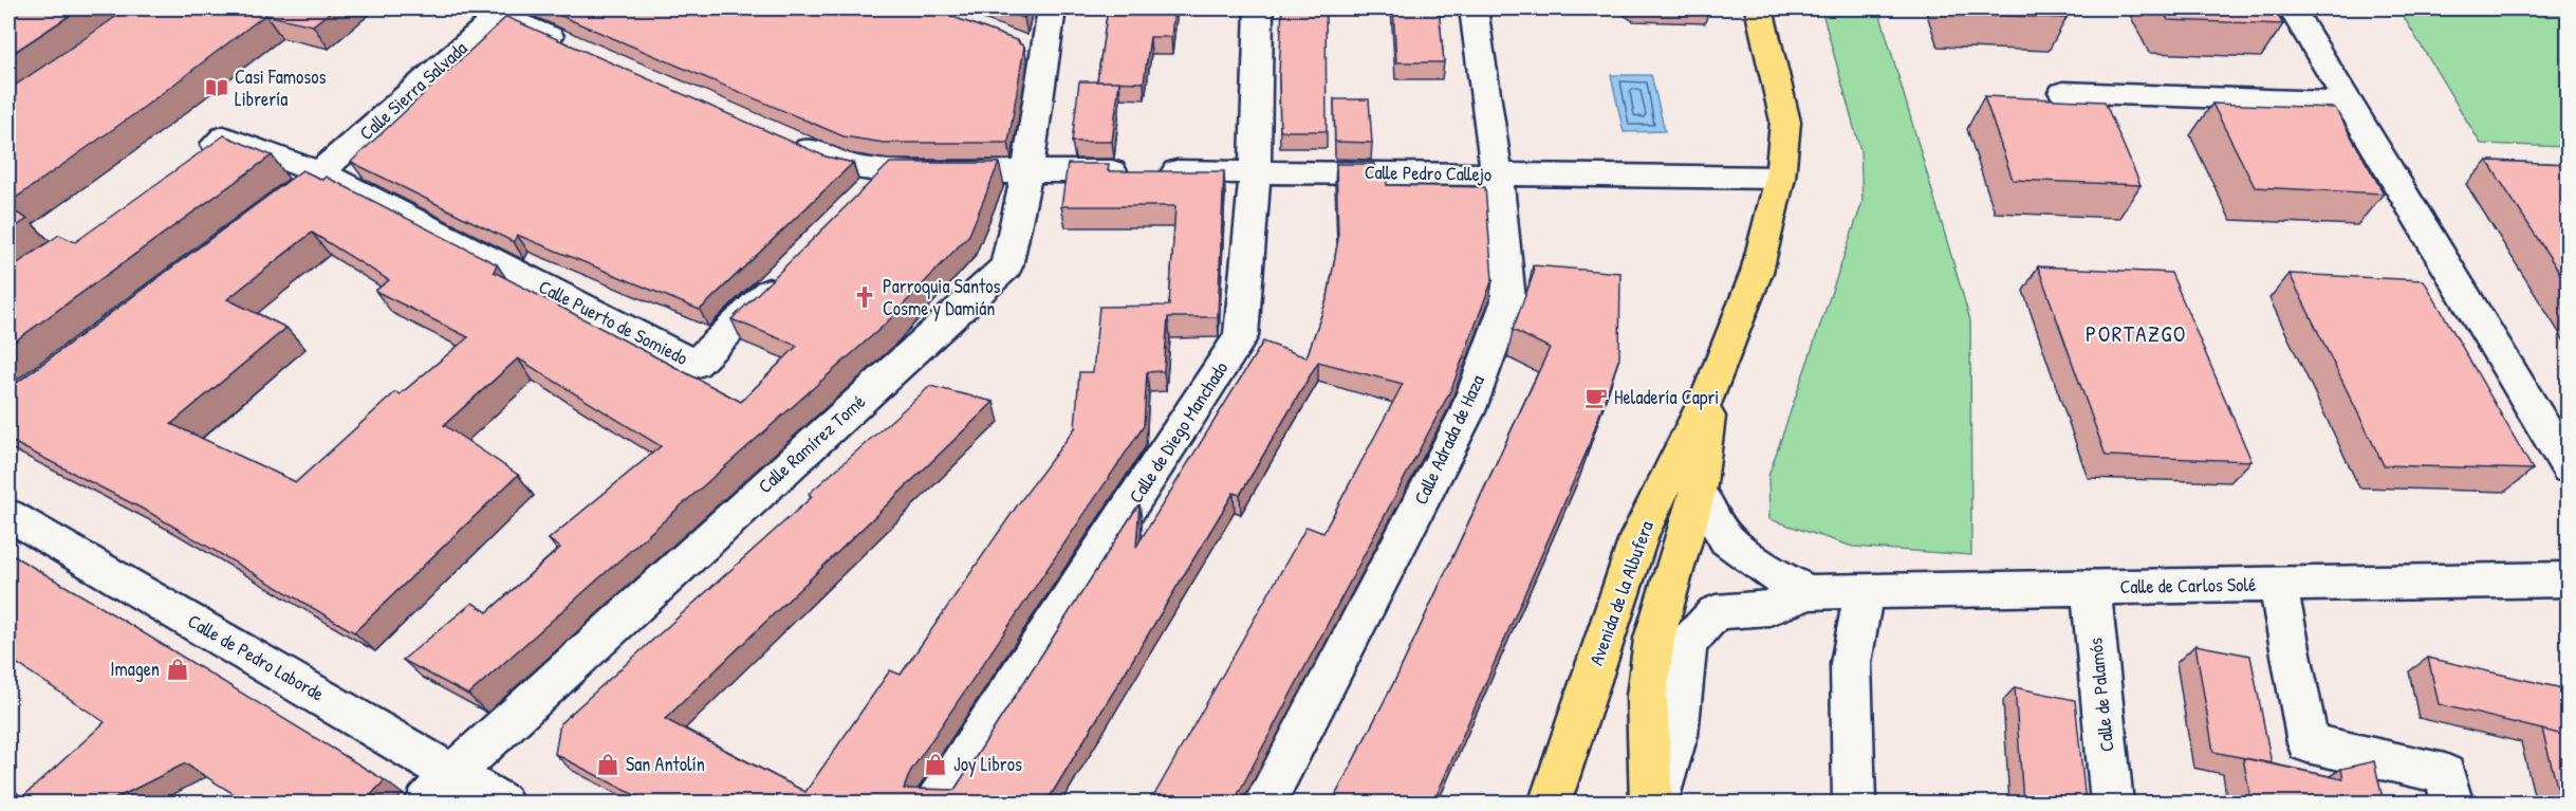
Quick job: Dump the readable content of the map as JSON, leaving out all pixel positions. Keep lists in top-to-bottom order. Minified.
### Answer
{"streets":{"main road":["Avenida de la Albufera"],"street":["Calle Sierra Salvada","Calle Pedro Callejo","Calle Puerto de Somiedo","Calle de Diego Manchado","Calle Adrada de Haza","Calle Ramírez Tomé","Calle de Carlos Solé","Calle de Pedro Laborde","Calle de Palamós"]},"crossings":[["Calle Sierra Salvada","Calle Puerto de Somiedo"],["Calle Pedro Callejo","Calle de Diego Manchado"],["Calle Pedro Callejo","Calle Adrada de Haza"],["Calle Pedro Callejo","Calle Ramírez Tomé"],["Calle Pedro Callejo","Avenida de la Albufera"],["Calle Ramírez Tomé","Calle de Pedro Laborde"],["Calle de Carlos Solé","Avenida de la Albufera"],["Calle de Carlos Solé","Calle de Palamós"]],"districts":["PORTAZGO"],"places":{"library":["Casi Famosos Librería"],"church":["Parroquia Santos Cosme y Damián"],"cafe":["Heladería Capri"],"shop":["Imagen","San Antolín","Joy Libros"]}}
